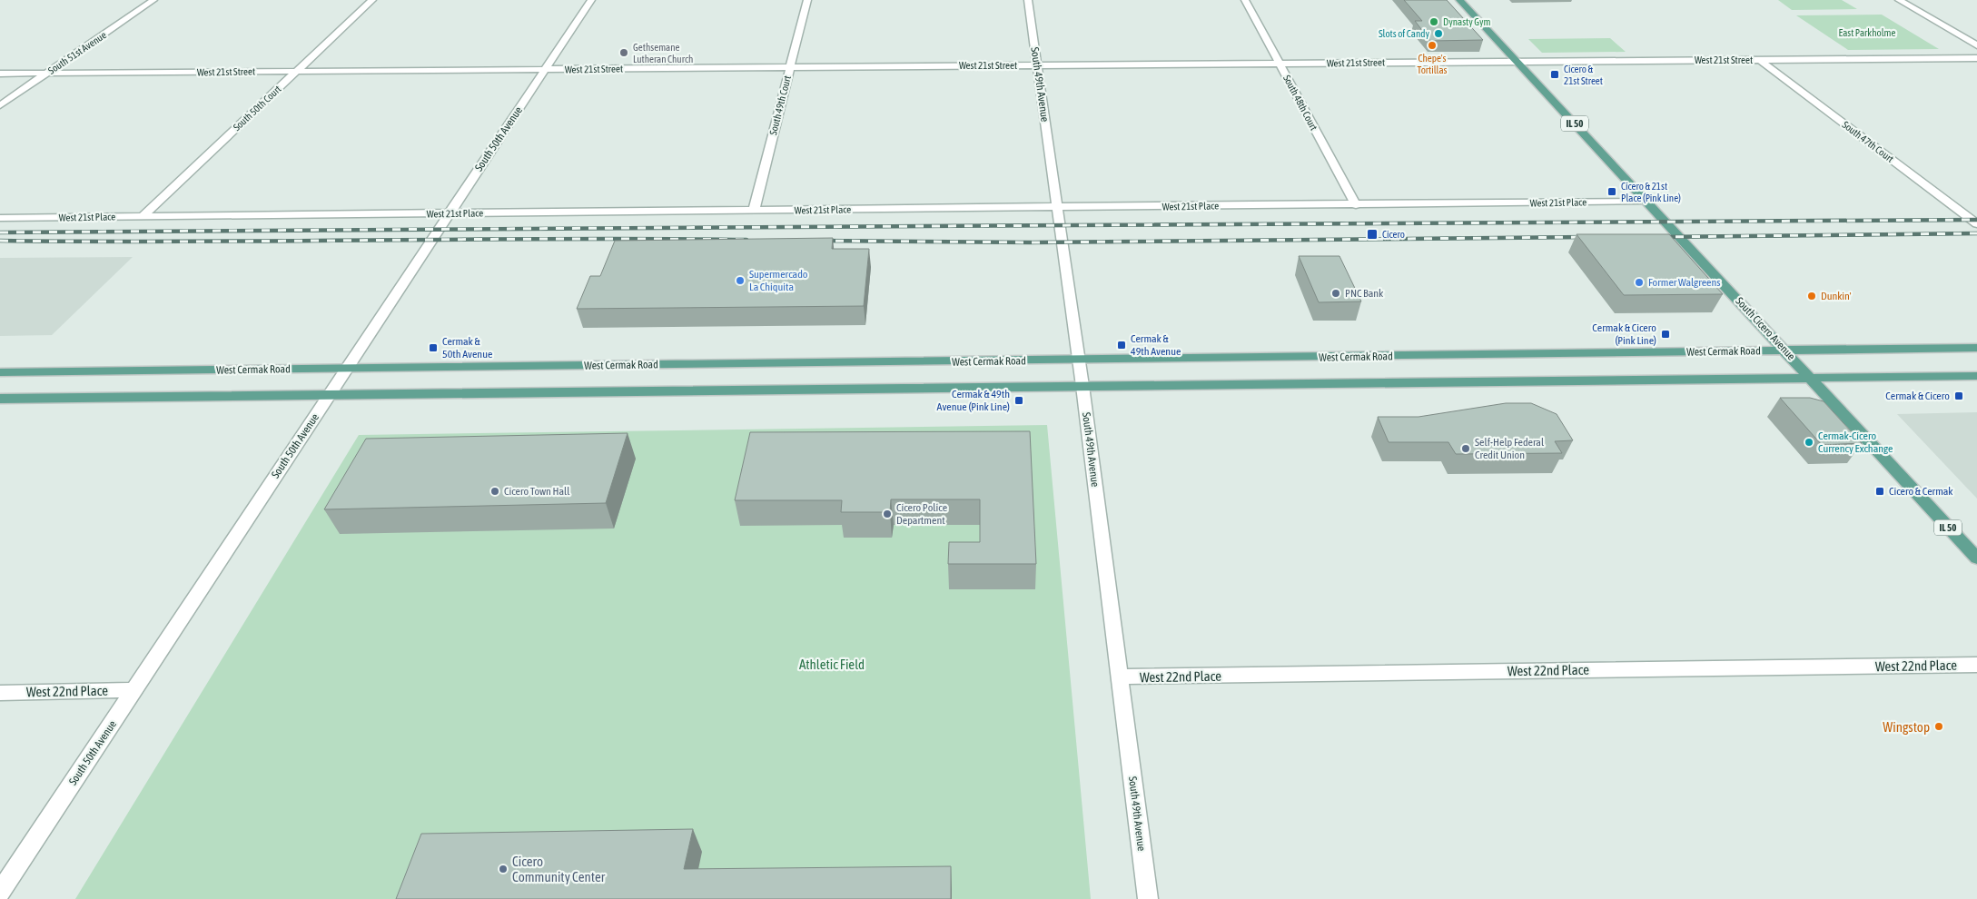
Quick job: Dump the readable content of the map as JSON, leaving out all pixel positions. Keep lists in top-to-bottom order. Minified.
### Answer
{"streets":{"main road":["IL 50","South Cicero Avenue","West Cermak Road"],"street":["South 51st Avenue","West 21st Street","South 49th Avenue","South 48th Court","South 49th Court","South 50th Court","South 50th Avenue","South 47th Court","West 21st Place","West 22nd Place"]},"crossings":[["South 51st Avenue","West 21st Street"],["West 21st Street","South 49th Avenue"],["West 21st Street","South 48th Court"],["West 21st Street","South 49th Court"],["West 21st Street","South 50th Court"],["West 21st Street","South 50th Avenue"],["West 21st Street","South 47th Court"],["West 21st Street","South Cicero Avenue"],["South 49th Avenue","West 21st Place"],["South 49th Avenue","West Cermak Road"],["South 49th Avenue","West 22nd Place"],["South 48th Court","West 21st Place"],["South 49th Court","West 21st Place"],["South 50th Court","West 21st Place"],["South 50th Avenue","West 21st Place"],["South 50th Avenue","West Cermak Road"],["South 50th Avenue","West 22nd Place"],["West 21st Place","South Cicero Avenue"],["South Cicero Avenue","West Cermak Road"]],"parks":["East Parkholme","Athletic Field"],"places":{"other":["Dynasty Gym","Slots of Candy","Chepe's Tortillas","Gethsemane Lutheran Church","Supermercado La Chiquita","Former Walgreens","PNC Bank","Dunkin'","Cermak-Cicero Currency Exchange","Self-Help Federal Credit Union","Cicero Town Hall","Cicero Police Department","Wingstop","Cicero Community Center"],"transit":["Cicero & 21st Street","Cicero & 21st Place (Pink Line)","Cicero","Cermak & Cicero (Pink Line)","Cermak & 49th Avenue","Cermak & 50th Avenue","Cermak & Cicero","Cermak & 49th Avenue (Pink Line)","Cicero & Cermak"]}}
